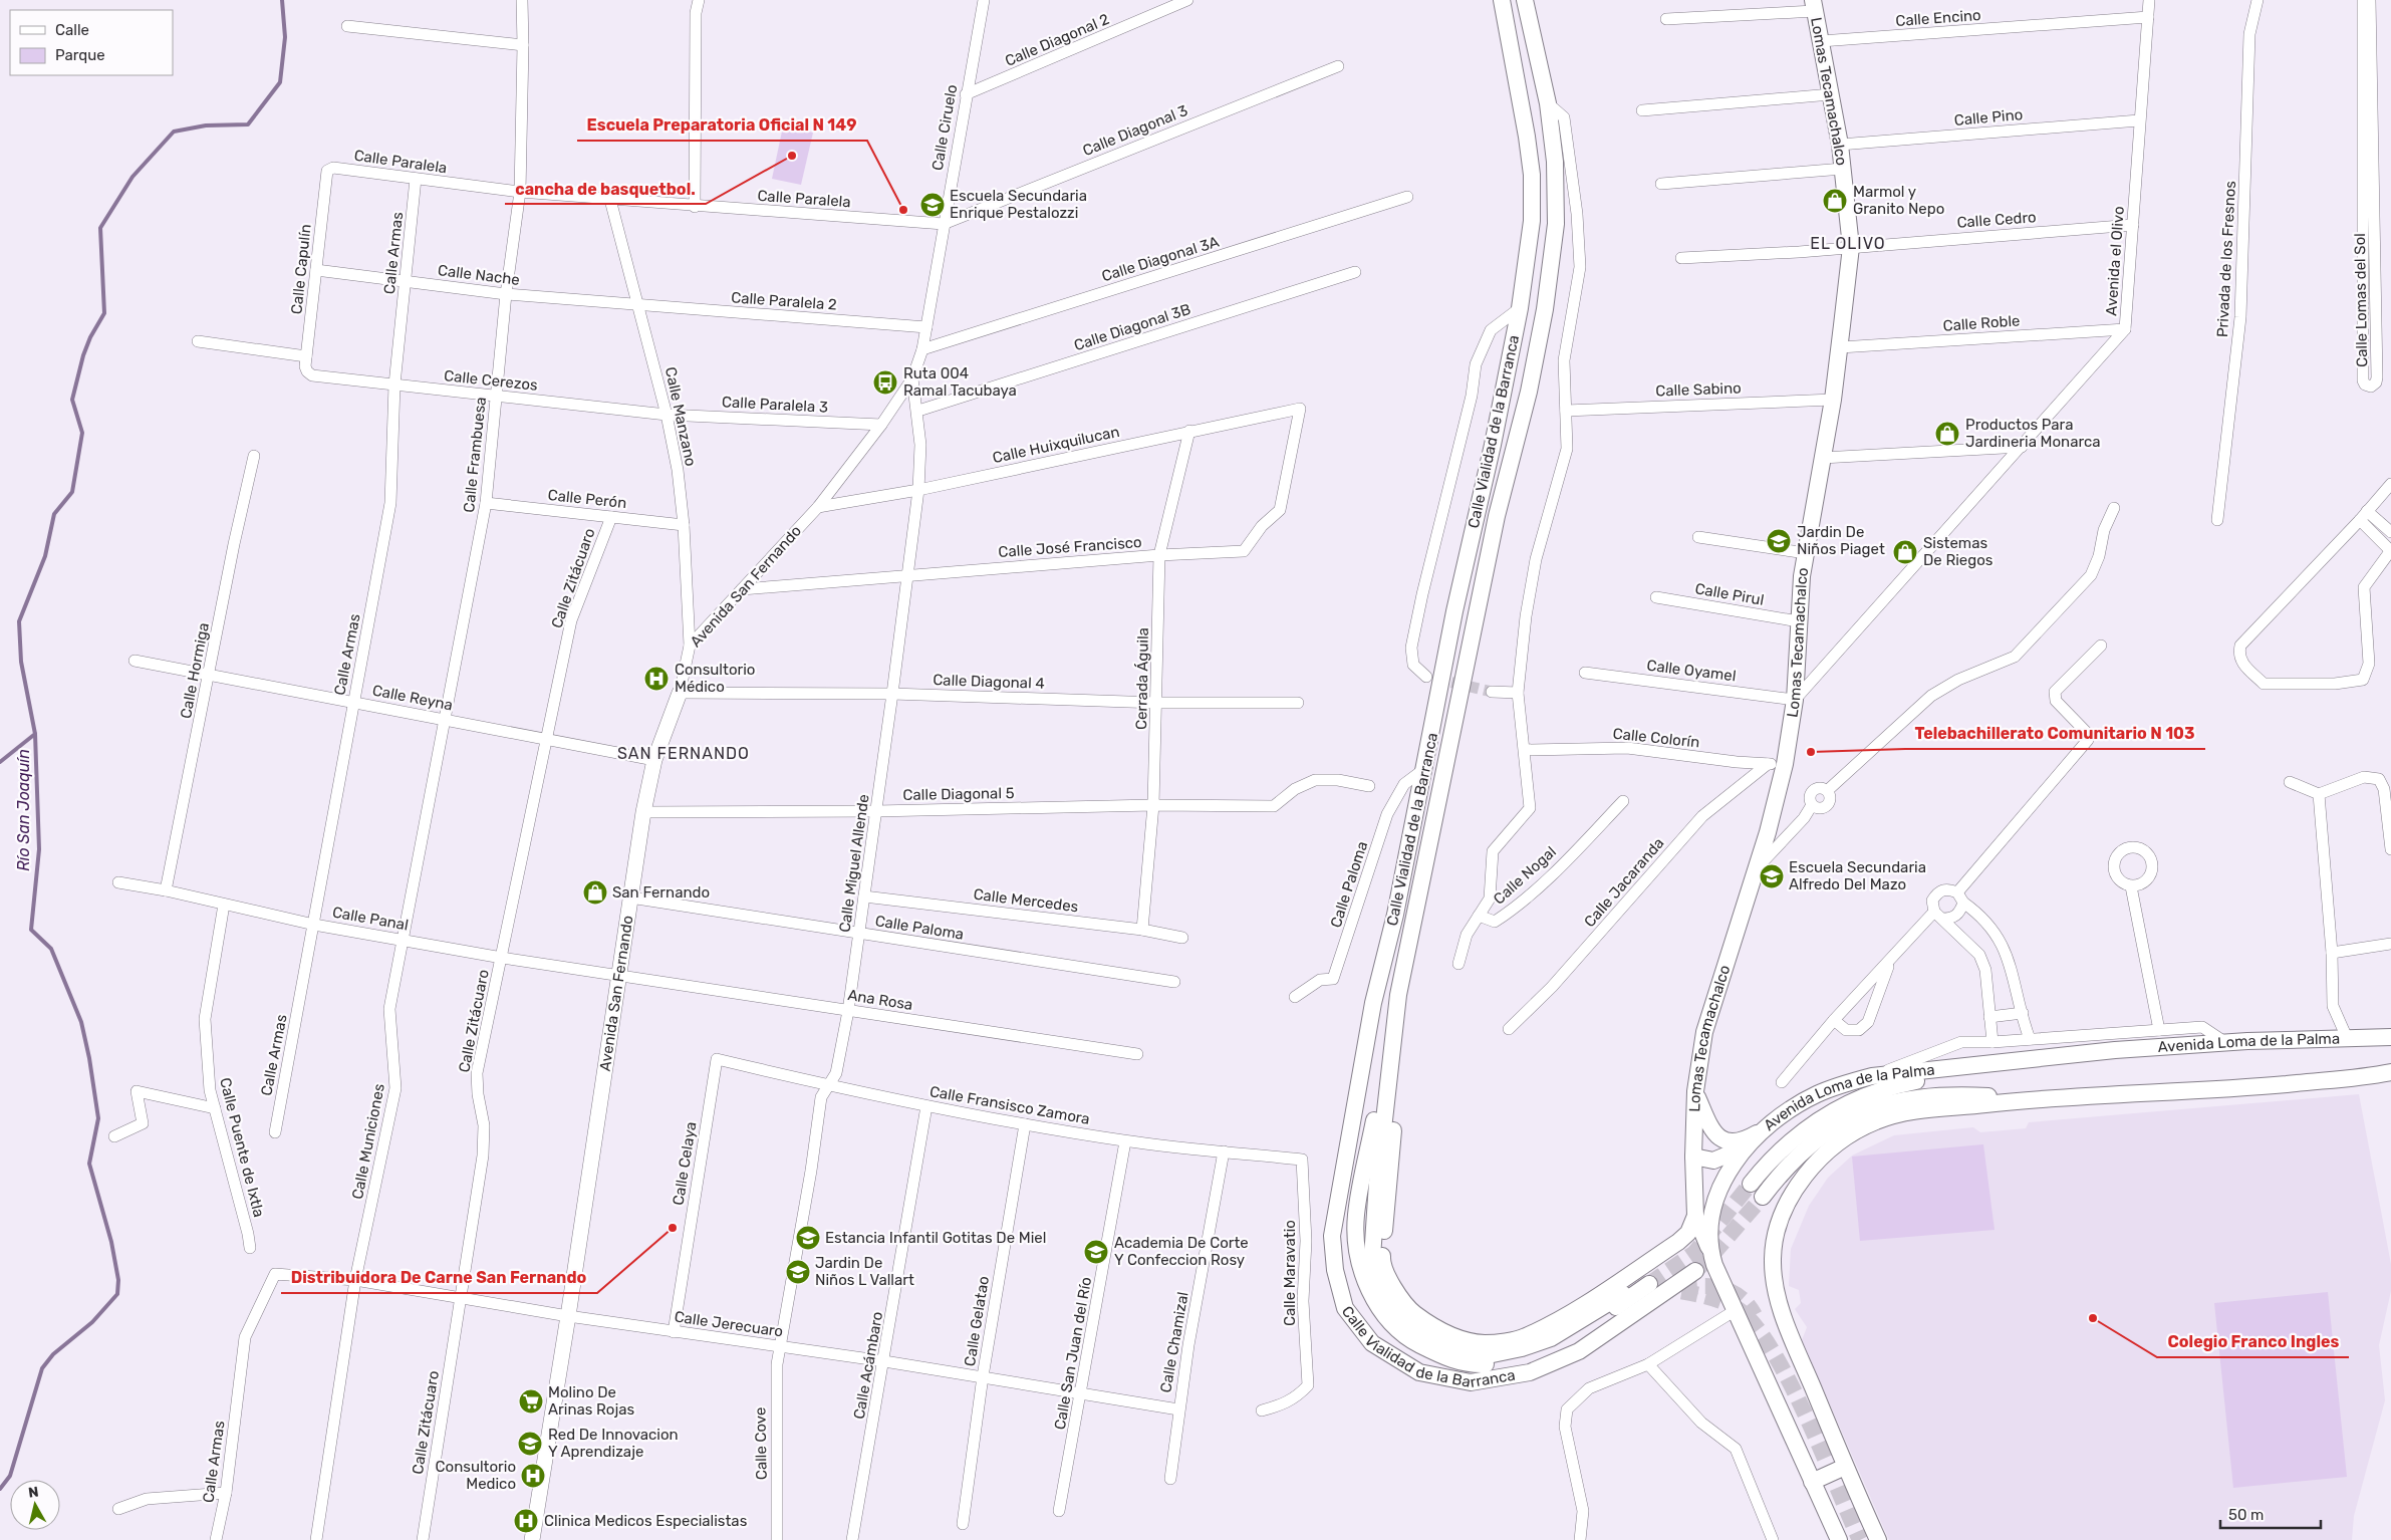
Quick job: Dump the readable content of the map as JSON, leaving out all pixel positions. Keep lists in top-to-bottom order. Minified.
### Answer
{"streets":{"main road":["Lomas Tecamachalco","Calle Vialidad de la Barranca","Avenida Loma de la Palma"],"street":["Calle Encino","Calle Diagonal 2","Calle Pino","Calle Ciruelo","Calle Diagonal 3","Calle Paralela","Calle Cedro","Calle Armas","Calle Diagonal 3A","Privada de los Fresnos","Avenida el Olivo","Calle Capulín","Calle Nache","Calle Lomas del Sol","Calle Paralela 2","Calle Roble","Calle Diagonal 3B","Calle Cerezos","Calle Sabino","Calle Paralela 3","Calle Manzano","Calle Huixquilucan","Calle Frambuesa","Calle Perón","Calle José Francisco","Calle Zitácuaro","Avenida San Fernando","Calle Pirul","Calle Hormiga","Calle Oyamel","Cerrada Águila","Calle Diagonal 4","Calle Reyna","Calle Colorín","Calle Diagonal 5","Calle Miguel Allende","Calle Nogal","Calle Jacaranda","Calle Paloma","Calle Mercedes","Calle Panal","Ana Rosa","Calle Fransisco Zamora","Calle Municiones","Calle Puente de Ixtla","Calle Celaya","Calle Maravatio","Calle Gelatao","Calle Jerecuaro","Calle Chamizal","Calle San Juan del Río","Calle Acámbaro","Calle Cove"]},"crossings":[["Calle Encino","Lomas Tecamachalco"],["Calle Encino","Avenida el Olivo"],["Calle Diagonal 2","Calle Ciruelo"],["Lomas Tecamachalco","Calle Pino"],["Lomas Tecamachalco","Calle Cedro"],["Lomas Tecamachalco","Avenida el Olivo"],["Lomas Tecamachalco","Calle Roble"],["Lomas Tecamachalco","Calle Sabino"],["Lomas Tecamachalco","Calle Pirul"],["Lomas Tecamachalco","Calle Oyamel"],["Lomas Tecamachalco","Calle Colorín"],["Lomas Tecamachalco","Avenida Loma de la Palma"],["Calle Pino","Avenida el Olivo"],["Calle Ciruelo","Calle Diagonal 3"],["Calle Ciruelo","Calle Paralela"],["Calle Ciruelo","Calle Diagonal 3A"],["Calle Ciruelo","Calle Paralela 2"],["Calle Ciruelo","Avenida San Fernando"],["Calle Ciruelo","Calle Miguel Allende"],["Calle Diagonal 3","Calle Paralela"],["Calle Paralela","Calle Armas"],["Calle Paralela","Calle Capulín"],["Calle Paralela","Calle Manzano"],["Calle Paralela","Calle Frambuesa"],["Calle Cedro","Avenida el Olivo"],["Calle Armas","Calle Nache"],["Calle Armas","Calle Cerezos"],["Calle Armas","Calle Reyna"],["Calle Armas","Calle Panal"],["Calle Armas","Calle Jerecuaro"],["Avenida el Olivo","Calle Roble"],["Avenida el Olivo","Calle Oyamel"],["Calle Capulín","Calle Nache"],["Calle Capulín","Calle Cerezos"],["Calle Nache","Calle Paralela 2"],["Calle Nache","Calle Manzano"],["Calle Nache","Calle Frambuesa"],["Calle Paralela 2","Calle Manzano"],["Calle Diagonal 3B","Calle Miguel Allende"],["Calle Cerezos","Calle Paralela 3"],["Calle Cerezos","Calle Manzano"],["Calle Cerezos","Calle Frambuesa"],["Calle Paralela 3","Calle Manzano"],["Calle Paralela 3","Avenida San Fernando"],["Calle Manzano","Calle Perón"],["Calle Manzano","Avenida San Fernando"],["Calle Vialidad de la Barranca","Calle Paloma"],["Calle Huixquilucan","Calle José Francisco"],["Calle Huixquilucan","Avenida San Fernando"],["Calle Huixquilucan","Cerrada Águila"],["Calle Huixquilucan","Calle Miguel Allende"],["Calle Frambuesa","Calle Perón"],["Calle Frambuesa","Calle Reyna"],["Calle Frambuesa","Calle Municiones"],["Calle Perón","Calle Zitácuaro"],["Calle José Francisco","Avenida San Fernando"],["Calle José Francisco","Cerrada Águila"],["Calle José Francisco","Calle Miguel Allende"],["Calle Zitácuaro","Calle Reyna"],["Calle Zitácuaro","Calle Panal"],["Calle Zitácuaro","Calle Jerecuaro"],["Avenida San Fernando","Calle Diagonal 4"],["Avenida San Fernando","Calle Reyna"],["Avenida San Fernando","Calle Diagonal 5"],["Avenida San Fernando","Calle Miguel Allende"],["Avenida San Fernando","Calle Paloma"],["Avenida San Fernando","Calle Panal"],["Avenida San Fernando","Ana Rosa"],["Avenida San Fernando","Calle Jerecuaro"],["Calle Hormiga","Calle Reyna"],["Calle Hormiga","Calle Panal"],["Cerrada Águila","Calle Diagonal 4"],["Cerrada Águila","Calle Diagonal 5"],["Cerrada Águila","Calle Mercedes"],["Calle Diagonal 4","Calle Miguel Allende"],["Calle Reyna","Calle Municiones"],["Calle Colorín","Calle Jacaranda"],["Calle Diagonal 5","Calle Miguel Allende"],["Calle Miguel Allende","Calle Paloma"],["Calle Miguel Allende","Calle Mercedes"],["Calle Miguel Allende","Ana Rosa"],["Calle Miguel Allende","Calle Fransisco Zamora"],["Calle Miguel Allende","Calle Jerecuaro"],["Calle Miguel Allende","Calle Cove"],["Calle Panal","Ana Rosa"],["Calle Panal","Calle Municiones"],["Calle Panal","Calle Puente de Ixtla"],["Calle Fransisco Zamora","Calle Celaya"],["Calle Fransisco Zamora","Calle Maravatio"],["Calle Fransisco Zamora","Calle Gelatao"],["Calle Fransisco Zamora","Calle Chamizal"],["Calle Fransisco Zamora","Calle San Juan del Río"],["Calle Fransisco Zamora","Calle Acámbaro"],["Calle Municiones","Calle Jerecuaro"],["Calle Celaya","Calle Jerecuaro"],["Calle Gelatao","Calle Jerecuaro"],["Calle Jerecuaro","Calle Chamizal"],["Calle Jerecuaro","Calle San Juan del Río"],["Calle Jerecuaro","Calle Acámbaro"],["Calle Jerecuaro","Calle Cove"]],"districts":["EL OLIVO","SAN FERNANDO"],"water":["Río San Joaquín"],"places":{"other":["cancha de basquetbol.","Escuela Preparatoria Oficial N 149","Telebachillerato Comunitario N 103","Distribuidora De Carne San Fernando","Colegio Franco Ingles"],"shop":["Marmol y Granito Nepo","Productos Para Jardineria Monarca","Sistemas De Riegos","San Fernando"],"school or university":["Escuela Secundaria Enrique Pestalozzi","Jardin De Niños Piaget","Escuela Secundaria Alfredo Del Mazo","Estancia Infantil Gotitas De Miel","Academia De Corte Y Confeccion Rosy","Jardin De Niños L Vallart","Red De Innovacion Y Aprendizaje"],"bus stop":["Ruta 004 Ramal Tacubaya"],"hospital":["Consultorio Médico","Consultorio Medico","Clinica Medicos Especialistas"],"supermarket":["Molino De Arinas Rojas"]},"legend":["Calle","Parque"],"scale_bar":"50 m","north":"top"}
